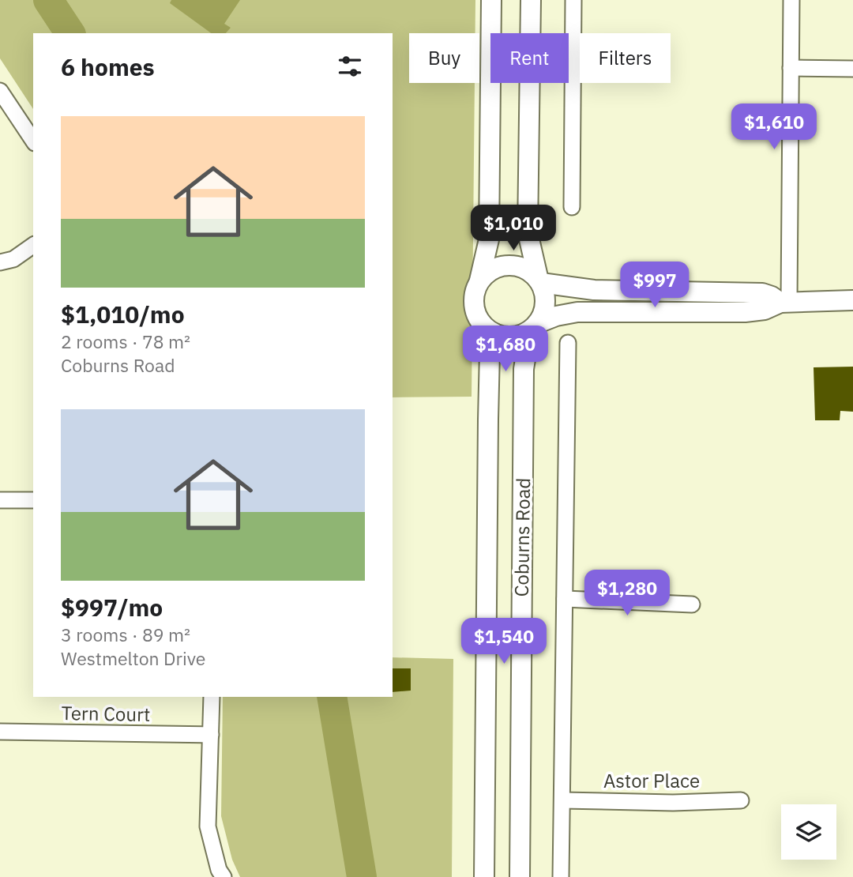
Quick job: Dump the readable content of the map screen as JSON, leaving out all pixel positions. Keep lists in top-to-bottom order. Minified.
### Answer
{"streets":{"street":["Coburns Road","Tern Court","Astor Place"]},"page":{"chip":["Buy","Rent","Filters"],"heading":"6 homes","list":[{"name":"$1,010/mo","note":"2 rooms · 78 m² · Coburns Road"},{"name":"$997/mo","note":"3 rooms · 89 m² · Westmelton Drive"}],"price":["$1,610","$1,010","$997","$1,680","$1,280","$1,540"]}}
